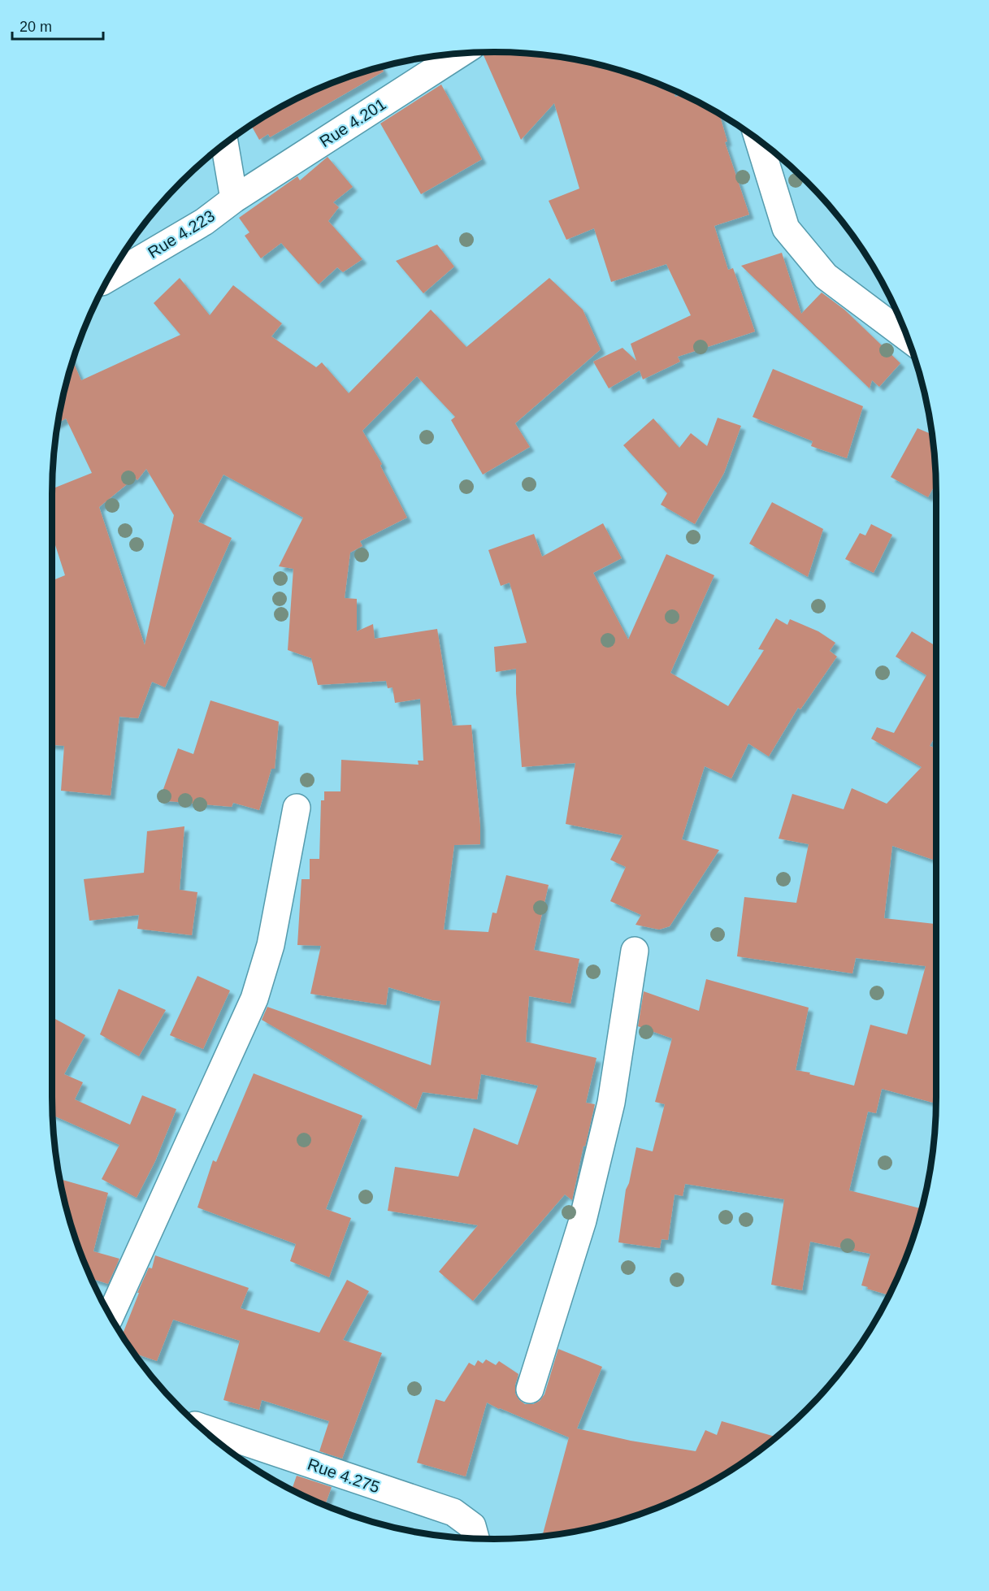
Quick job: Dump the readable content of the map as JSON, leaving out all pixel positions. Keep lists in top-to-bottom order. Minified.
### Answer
{"streets":{"street":["Rue 4.201","Rue 4.223","Rue 4.275"]},"crossings":[["Rue 4.201","Rue 4.223"]],"scale_bar":"20 m"}
